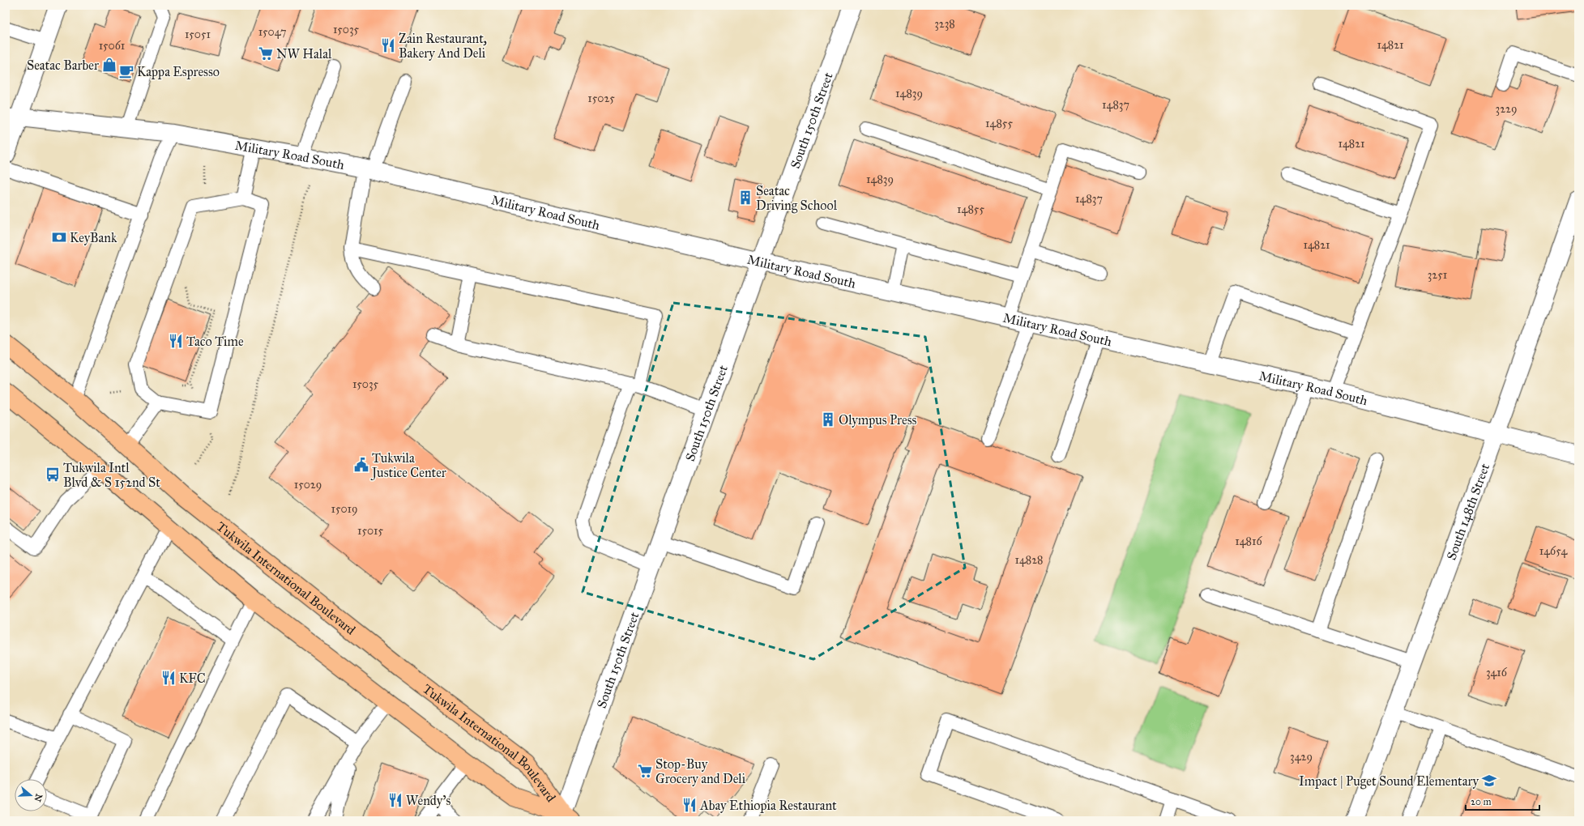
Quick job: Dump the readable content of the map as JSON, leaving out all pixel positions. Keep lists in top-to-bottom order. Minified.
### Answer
{"streets":{"main road":["Tukwila International Boulevard"],"street":["South 150th Street","Military Road South","South 148th Street"]},"crossings":[["South 150th Street","Military Road South"],["South 150th Street","Tukwila International Boulevard"],["Military Road South","South 148th Street"]],"places":{"restaurant":["Zain Restaurant, Bakery And Deli","Taco Time","KFC","Wendy's","Abay Ethiopia Restaurant"],"supermarket":["NW Halal","Stop-Buy Grocery and Deli"],"shop":["Seatac Barber"],"cafe":["Kappa Espresso"],"building":["Seatac Driving School","Olympus Press"],"bank":["KeyBank"],"public building":["Tukwila Justice Center"],"bus stop":["Tukwila Intl Blvd & S 152nd St"],"school or university":["Impact | Puget Sound Elementary"]},"house_numbers":["3238","15035","15047","15051","14821","15061","14839","15025","14837","3229","14855","14821","14839","14837","14855","14821","3251","15035","15029","15019","15015","14816","14654","14828","3416","3429"],"scale_bar":"20 m","north":"right"}
